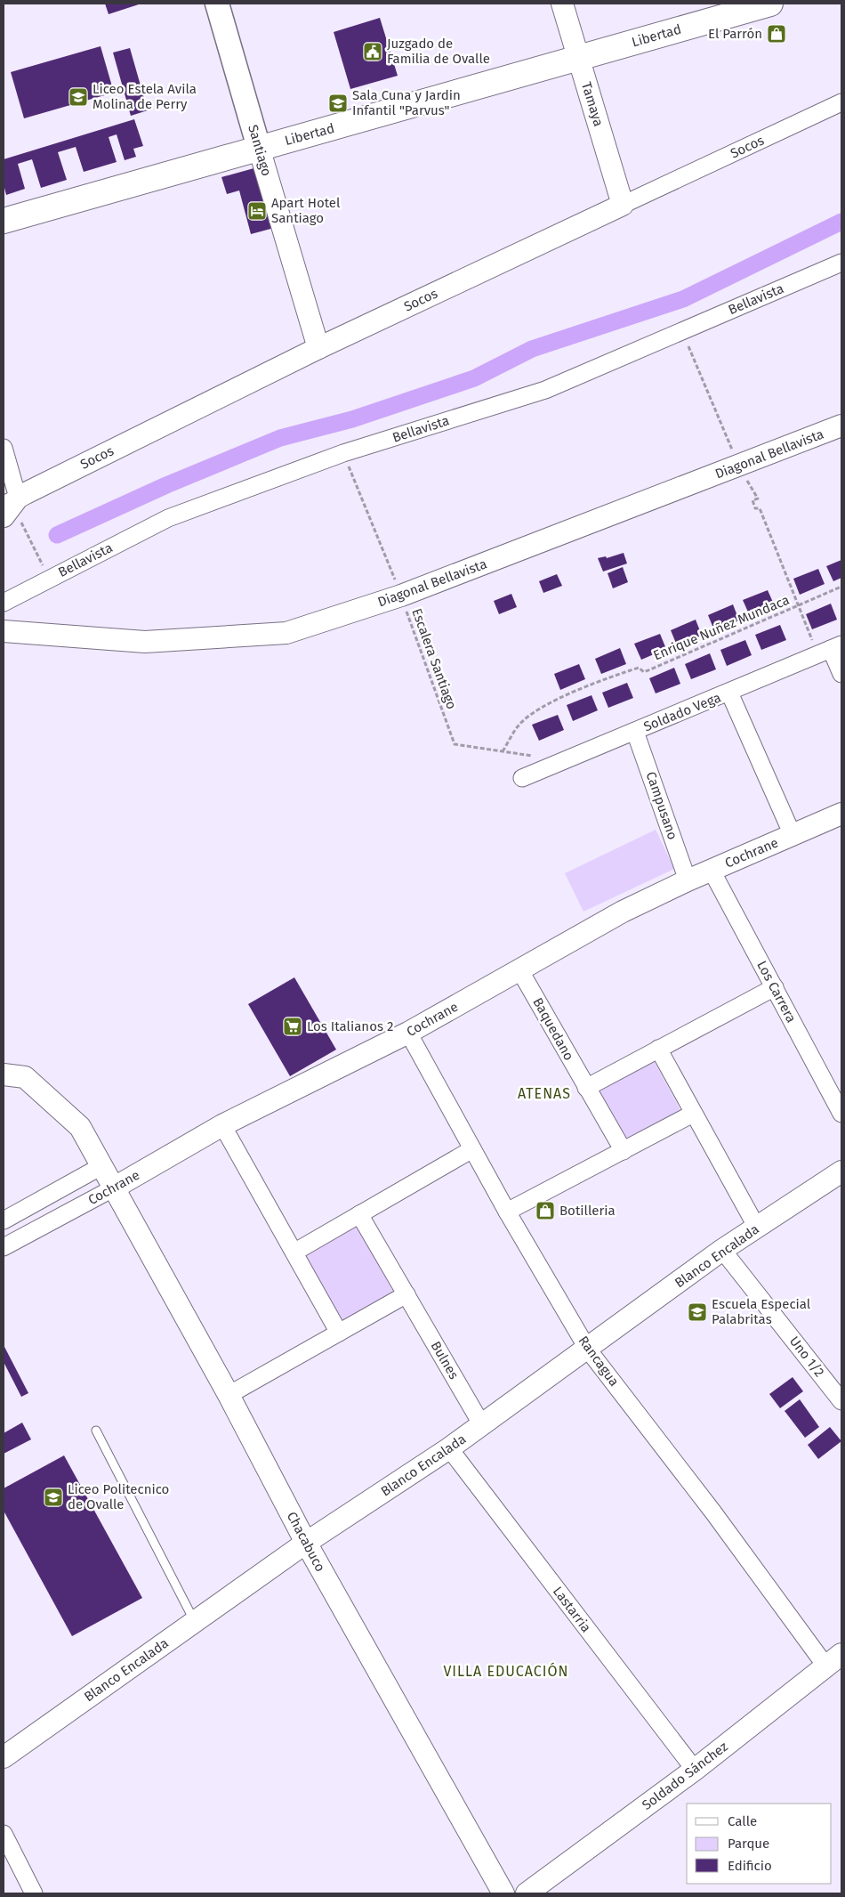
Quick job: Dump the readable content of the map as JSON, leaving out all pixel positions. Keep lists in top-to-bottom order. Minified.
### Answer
{"streets":{"main road":["Libertad","Santiago"],"street":["Tamaya","Socos","Bellavista","Diagonal Bellavista","Soldado Vega","Campusano","Cochrane","Los Carrera","Baquedano","Blanco Encalada","Uno 1/2","Bulnes","Rancagua","Chacabuco","Lastarria","Soldado Sánchez"],"path":["Enrique Nuñez Mundaca","Escalera Santiago"]},"crossings":[["Libertad","Tamaya"],["Libertad","Santiago"],["Tamaya","Socos"],["Socos","Santiago"],["Bellavista","Escalera Santiago"],["Diagonal Bellavista","Escalera Santiago"],["Enrique Nuñez Mundaca","Escalera Santiago"],["Escalera Santiago","Soldado Vega"],["Soldado Vega","Campusano"],["Campusano","Cochrane"],["Cochrane","Los Carrera"],["Cochrane","Baquedano"],["Cochrane","Rancagua"],["Cochrane","Chacabuco"],["Blanco Encalada","Uno 1/2"],["Blanco Encalada","Bulnes"],["Blanco Encalada","Rancagua"],["Blanco Encalada","Chacabuco"],["Blanco Encalada","Lastarria"],["Rancagua","Soldado Sánchez"],["Lastarria","Soldado Sánchez"]],"districts":["ATENAS","VILLA EDUCACIÓN"],"places":{"shop":["El Parrón","Botilleria"],"public building":["Juzgado de Familia de Ovalle"],"school or university":["Liceo Estela Avila Molina de Perry","Sala Cuna y Jardin Infantil \"Parvus\"","Escuela Especial Palabritas","Liceo Politecnico de Ovalle"],"hotel":["Apart Hotel Santiago"],"supermarket":["Los Italianos 2"]},"legend":["Calle","Parque","Edificio"]}
